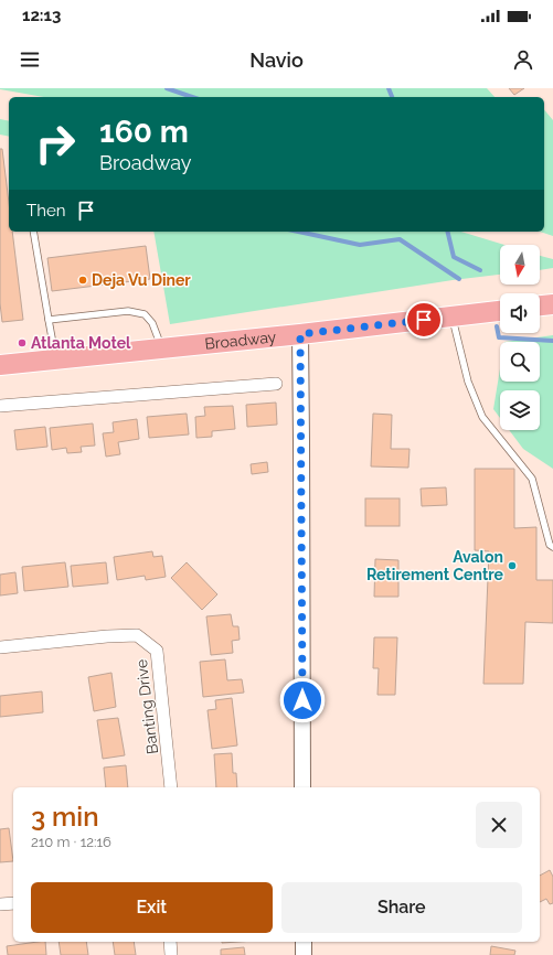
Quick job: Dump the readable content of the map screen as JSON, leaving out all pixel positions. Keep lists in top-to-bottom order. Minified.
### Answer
{"streets":{"main road":["Broadway"],"street":["Banting Drive"]},"places":["Deja Vu Diner","Atlanta Motel","Avalon Retirement Centre"],"north":"bottom","page":{"status":"12:13","header":"Navio","turn":["160 m","Broadway"],"then":"Then","heading":["3 min","210 m · 12:16"],"buttons":["Exit","Share"]}}
